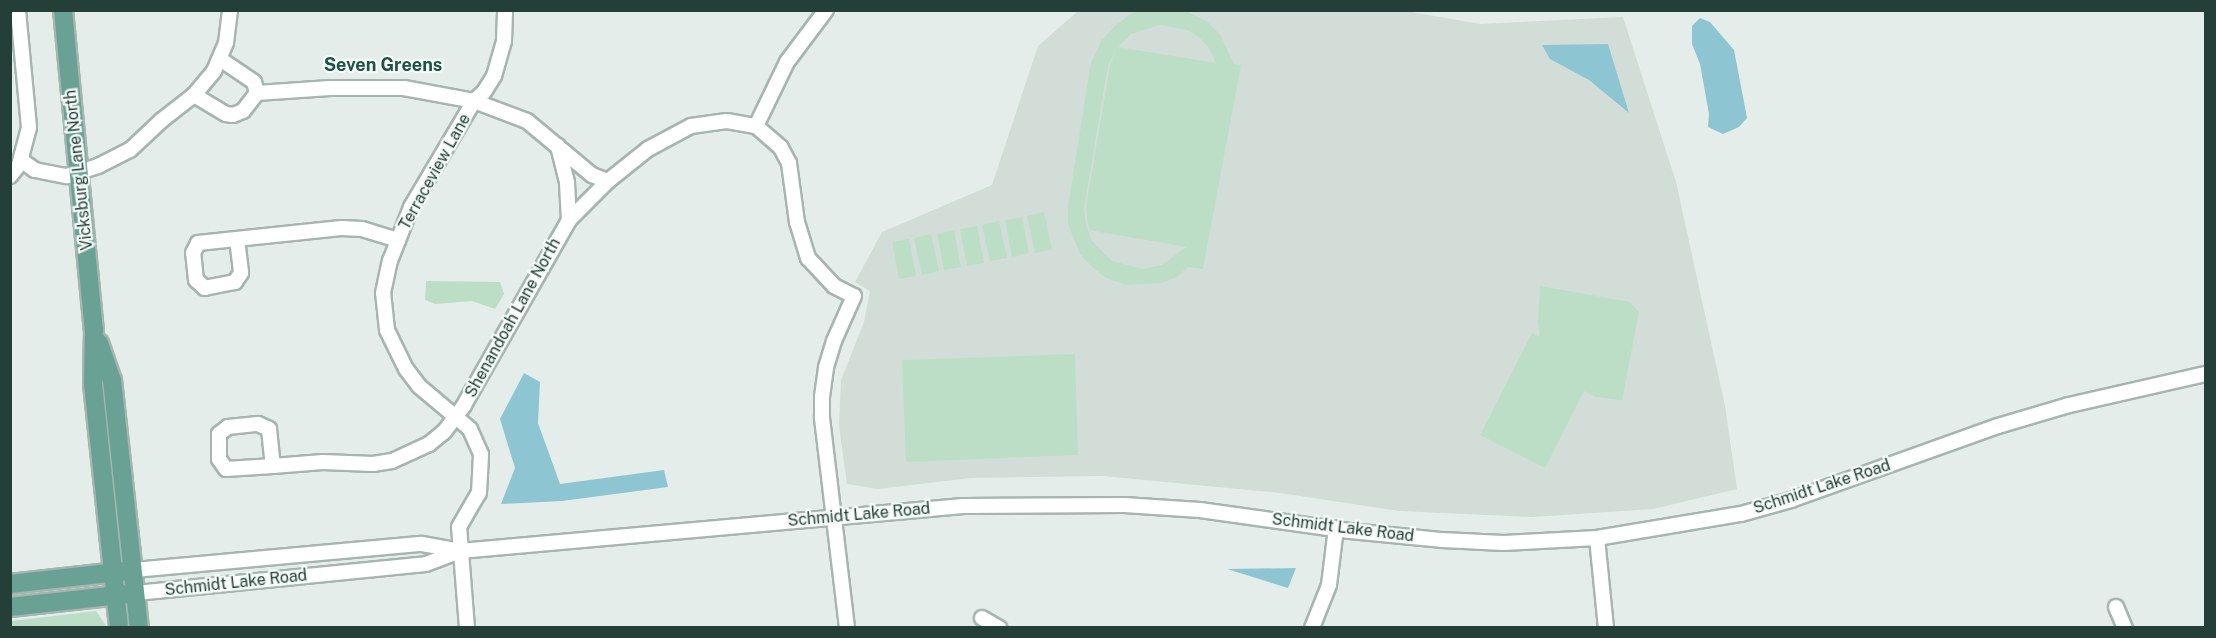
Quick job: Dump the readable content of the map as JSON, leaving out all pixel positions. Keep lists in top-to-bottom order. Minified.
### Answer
{"streets":{"main road":["Vicksburg Lane North","Schmidt Lake Road"],"street":["Terraceview Lane","Shenandoah Lane North"]},"crossings":[["Vicksburg Lane North","Schmidt Lake Road"],["Terraceview Lane","Shenandoah Lane North"],["Terraceview Lane","Schmidt Lake Road"]],"districts":["Seven Greens"]}
